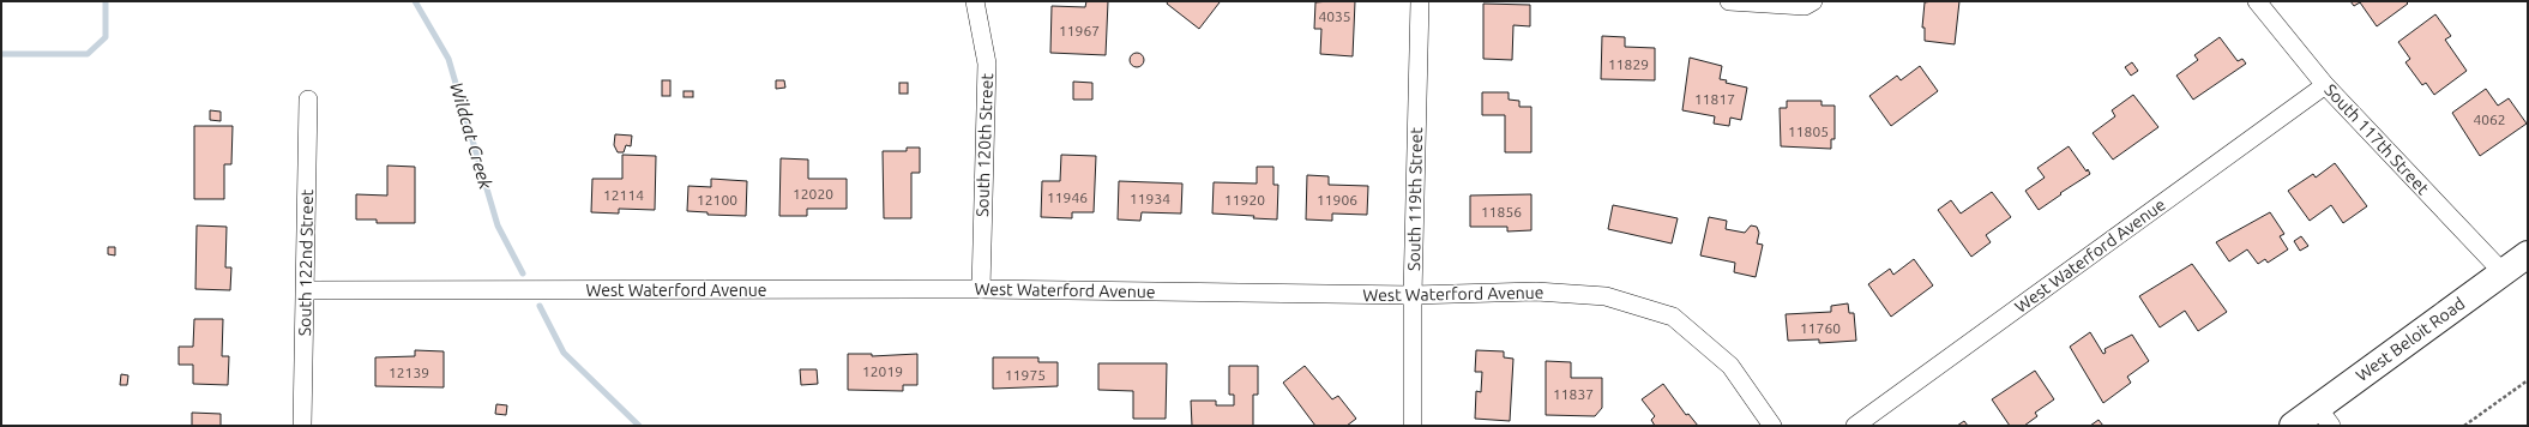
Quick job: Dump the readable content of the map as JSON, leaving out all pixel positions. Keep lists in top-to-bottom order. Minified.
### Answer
{"streets":{"main road":["West Beloit Road"],"street":["South 117th Street","South 120th Street","South 119th Street","West Waterford Avenue","South 122nd Street"]},"crossings":[["South 117th Street","West Waterford Avenue"],["South 117th Street","West Beloit Road"],["South 120th Street","West Waterford Avenue"],["South 119th Street","West Waterford Avenue"],["West Waterford Avenue","South 122nd Street"]],"water":["Wildcat Creek"],"house_numbers":["4035","11967","11829","11817","4062","11805","12020","12114","11946","11934","12100","11920","11906","11856","11760","12019","12139","11975","11837"]}
